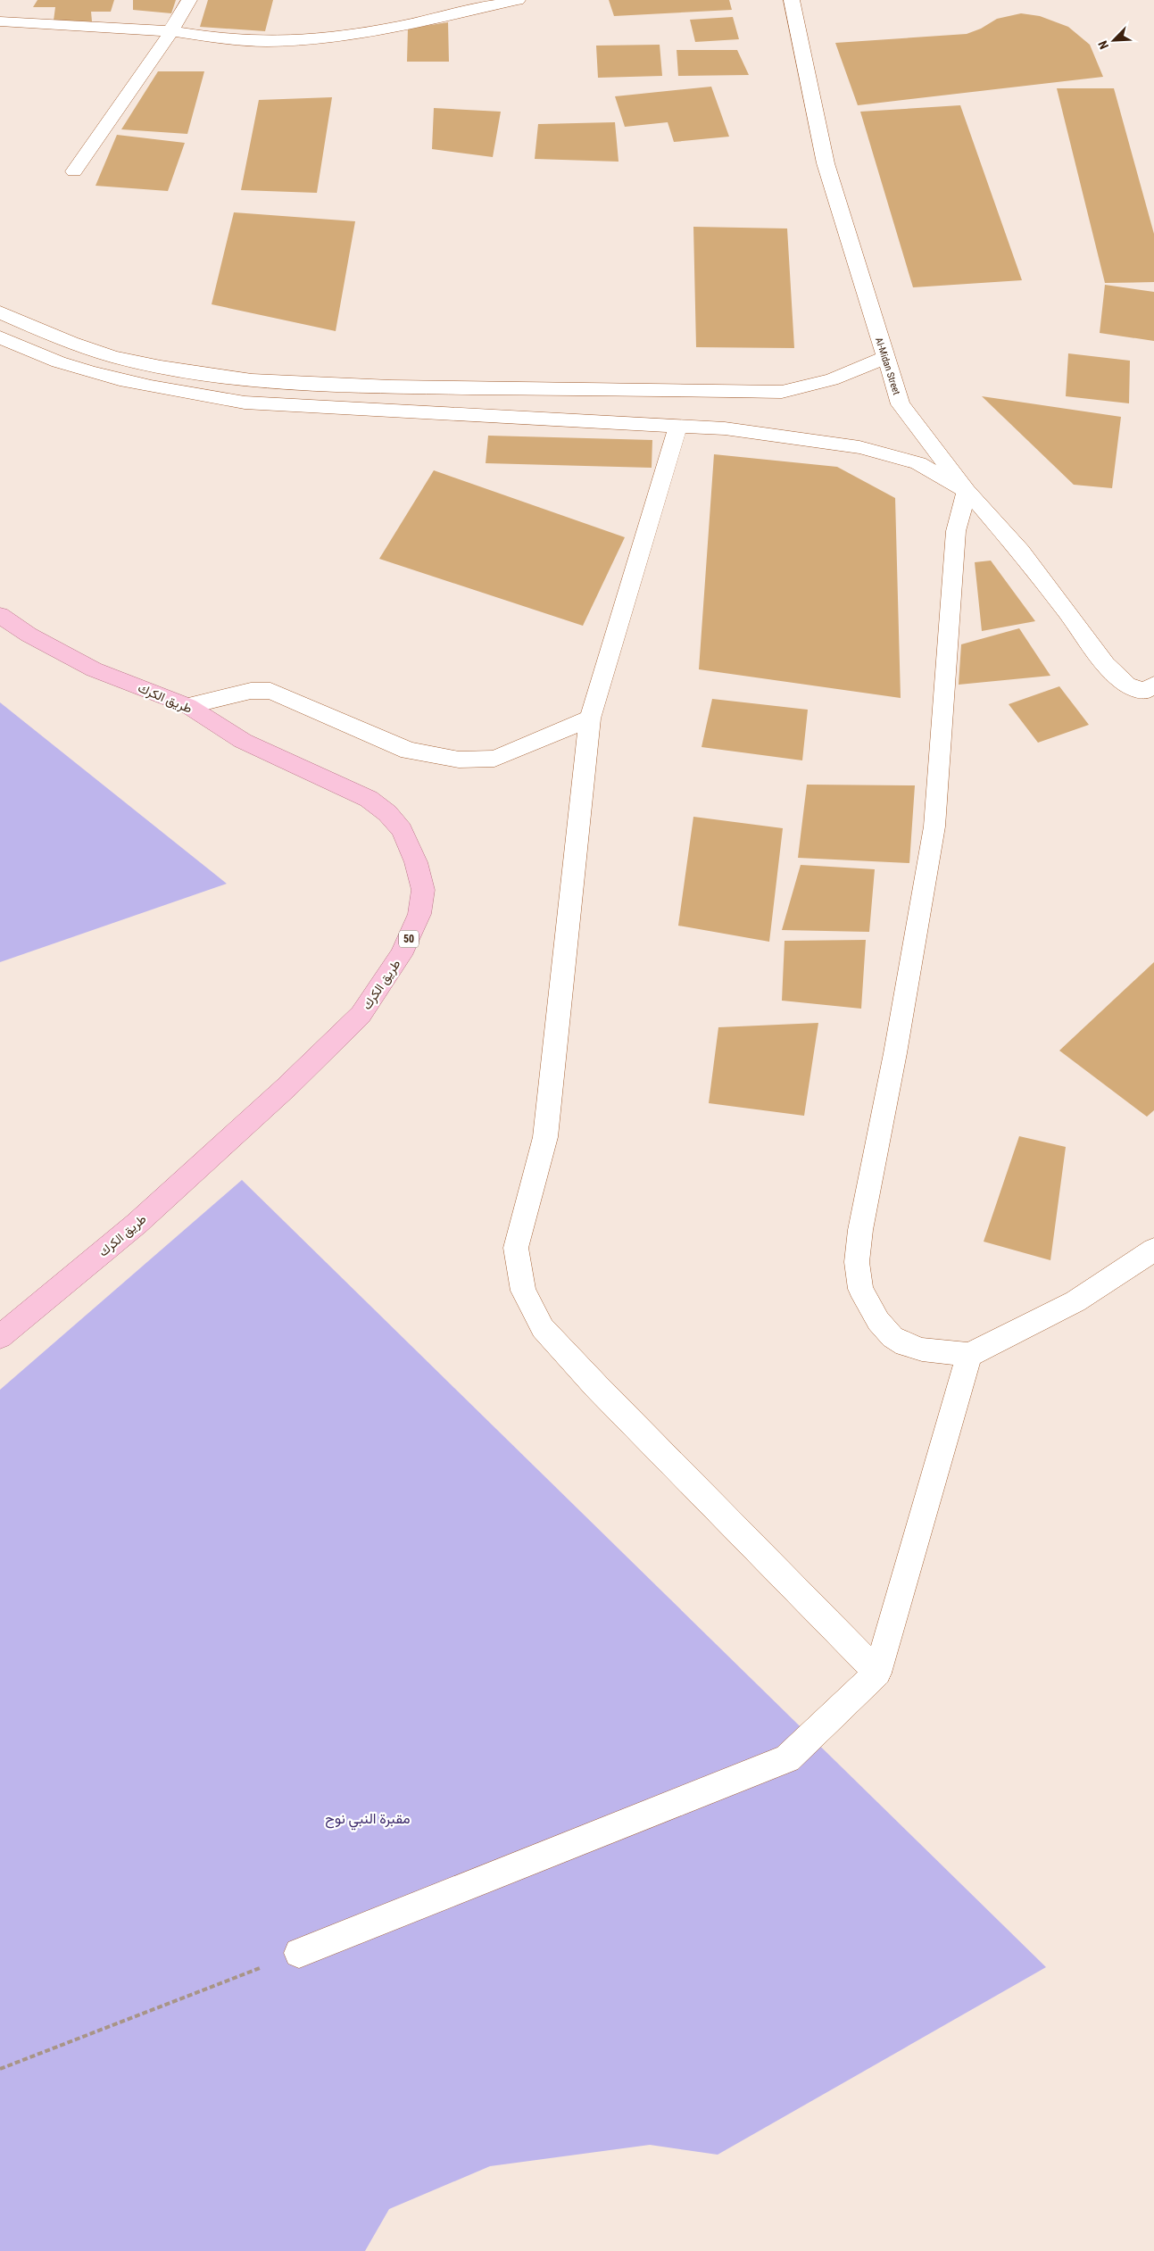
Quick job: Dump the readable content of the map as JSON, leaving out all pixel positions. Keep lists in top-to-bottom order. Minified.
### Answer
{"streets":{"main road":["طريق الكرك","50"],"street":["AI-Midan Street"]},"parks":["مقبرة النبي نوح"],"north":"bottom left"}
